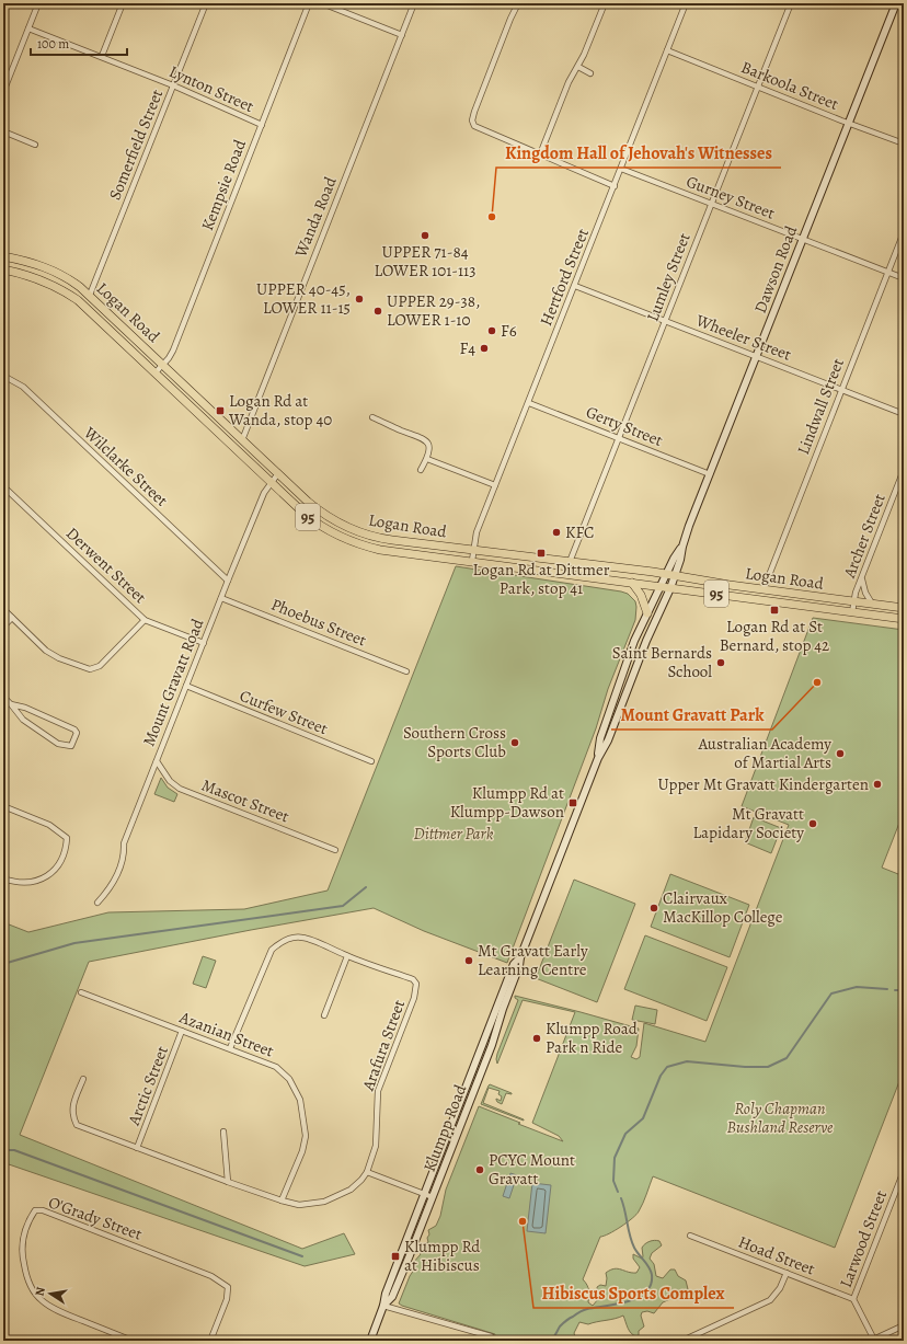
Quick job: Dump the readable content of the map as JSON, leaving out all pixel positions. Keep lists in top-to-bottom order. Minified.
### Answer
{"streets":{"main road":["Dawson Road","Logan Road","95","Klumpp Road"],"street":["Barkoola Street","Lynton Street","Somerfield Street","Kempsie Road","Gurney Street","Wanda Road","Hertford Street","Lumley Street","Wheeler Street","Lindwall Street","Gerty Street","Wilclarke Street","Archer Street","Derwent Street","Phoebus Street","Mount Gravatt Road","Curfew Street","Mascot Street","Azanian Street","Arafura Street","Arctic Street","O'Grady Street","Larwood Street","Hoad Street"]},"crossings":[["Barkoola Street","Dawson Road"],["Barkoola Street","Hertford Street"],["Barkoola Street","Lumley Street"],["Lynton Street","Somerfield Street"],["Lynton Street","Kempsie Road"],["Somerfield Street","Logan Road"],["Kempsie Road","Logan Road"],["Gurney Street","Dawson Road"],["Gurney Street","Hertford Street"],["Gurney Street","Lumley Street"],["Gurney Street","Lindwall Street"],["Wanda Road","Logan Road"],["Dawson Road","Logan Road"],["Dawson Road","Wheeler Street"],["Dawson Road","Gerty Street"],["Dawson Road","Klumpp Road"],["Hertford Street","Logan Road"],["Hertford Street","Wheeler Street"],["Hertford Street","Gerty Street"],["Lumley Street","Logan Road"],["Lumley Street","Wheeler Street"],["Lumley Street","Gerty Street"],["Logan Road","Lindwall Street"],["Logan Road","Archer Street"],["Logan Road","Mount Gravatt Road"],["Logan Road","Klumpp Road"],["Wheeler Street","Lindwall Street"],["Wilclarke Street","Mount Gravatt Road"],["Derwent Street","Mount Gravatt Road"],["Phoebus Street","Mount Gravatt Road"],["Mount Gravatt Road","Curfew Street"],["Mount Gravatt Road","Mascot Street"],["Azanian Street","Arafura Street"],["Azanian Street","Arctic Street"],["Arafura Street","Arctic Street"],["Larwood Street","Hoad Street"]],"parks":["Dittmer Park","Roly Chapman Bushland Reserve"],"places":{"other":["Kingdom Hall of Jehovah's Witnesses","UPPER 71-84 LOWER 101-113","UPPER 40-45, LOWER 11-15","UPPER 29-38, LOWER 1-10","F6","F4","KFC","Saint Bernards School","Mount Gravatt Park","Southern Cross Sports Club","Australian Academy of Martial Arts","Upper Mt Gravatt Kindergarten","Mt Gravatt Lapidary Society","Clairvaux MacKillop College","Mt Gravatt Early Learning Centre","Klumpp Road Park n Ride","PCYC Mount Gravatt","Hibiscus Sports Complex"],"transit":["Logan Rd at Wanda, stop 40","Logan Rd at Dittmer Park, stop 41","Logan Rd at St Bernard, stop 42","Klumpp Rd at Klumpp-Dawson","Klumpp Rd at Hibiscus"]},"scale_bar":"100 m","north":"left"}
